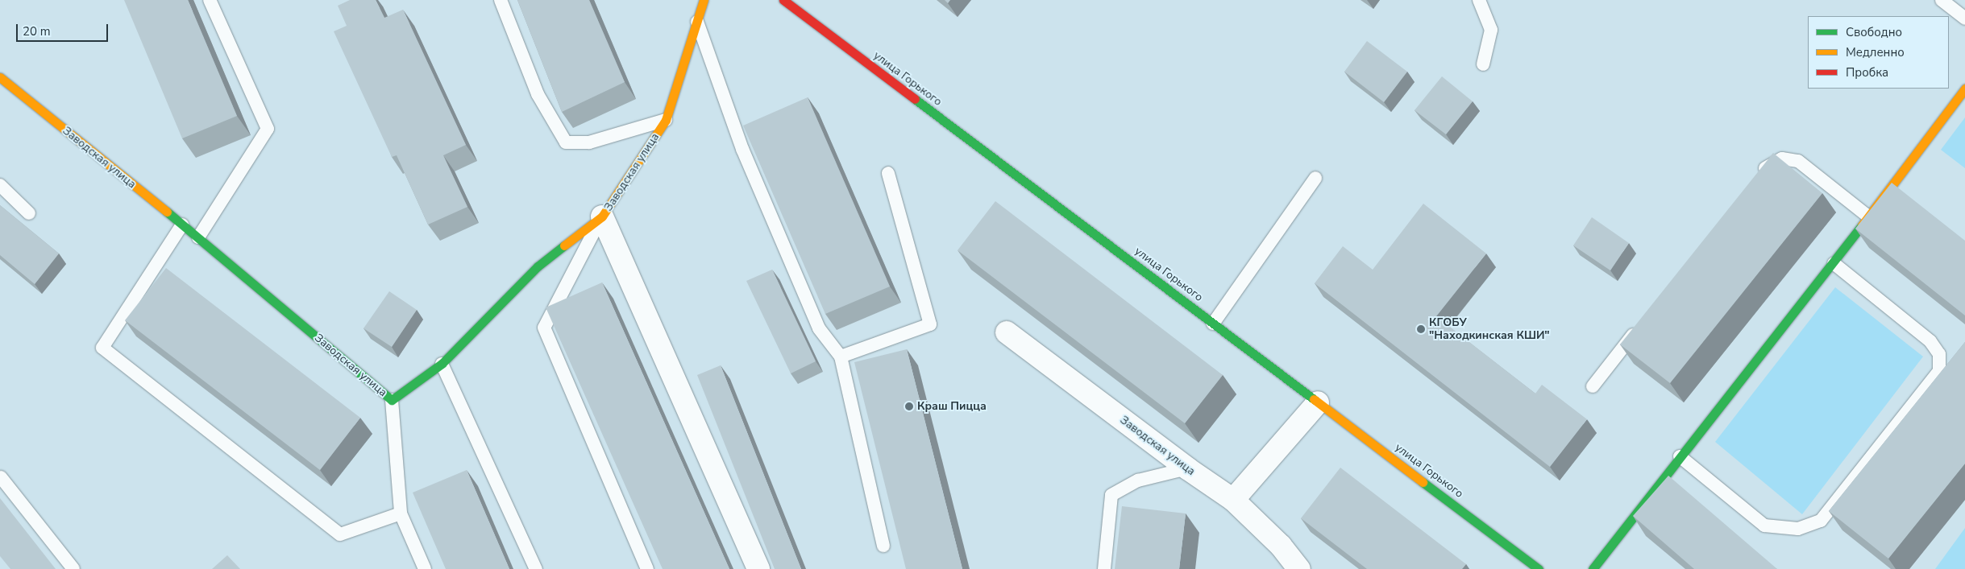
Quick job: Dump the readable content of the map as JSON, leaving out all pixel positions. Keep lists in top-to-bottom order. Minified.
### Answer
{"streets":{"street":["улица Горького","Заводская улица"]},"places":["КГОБУ \"Находкинская КШИ\"","Краш Пицца"],"legend":["Свободно","Медленно","Пробка"],"scale_bar":"20 m"}
